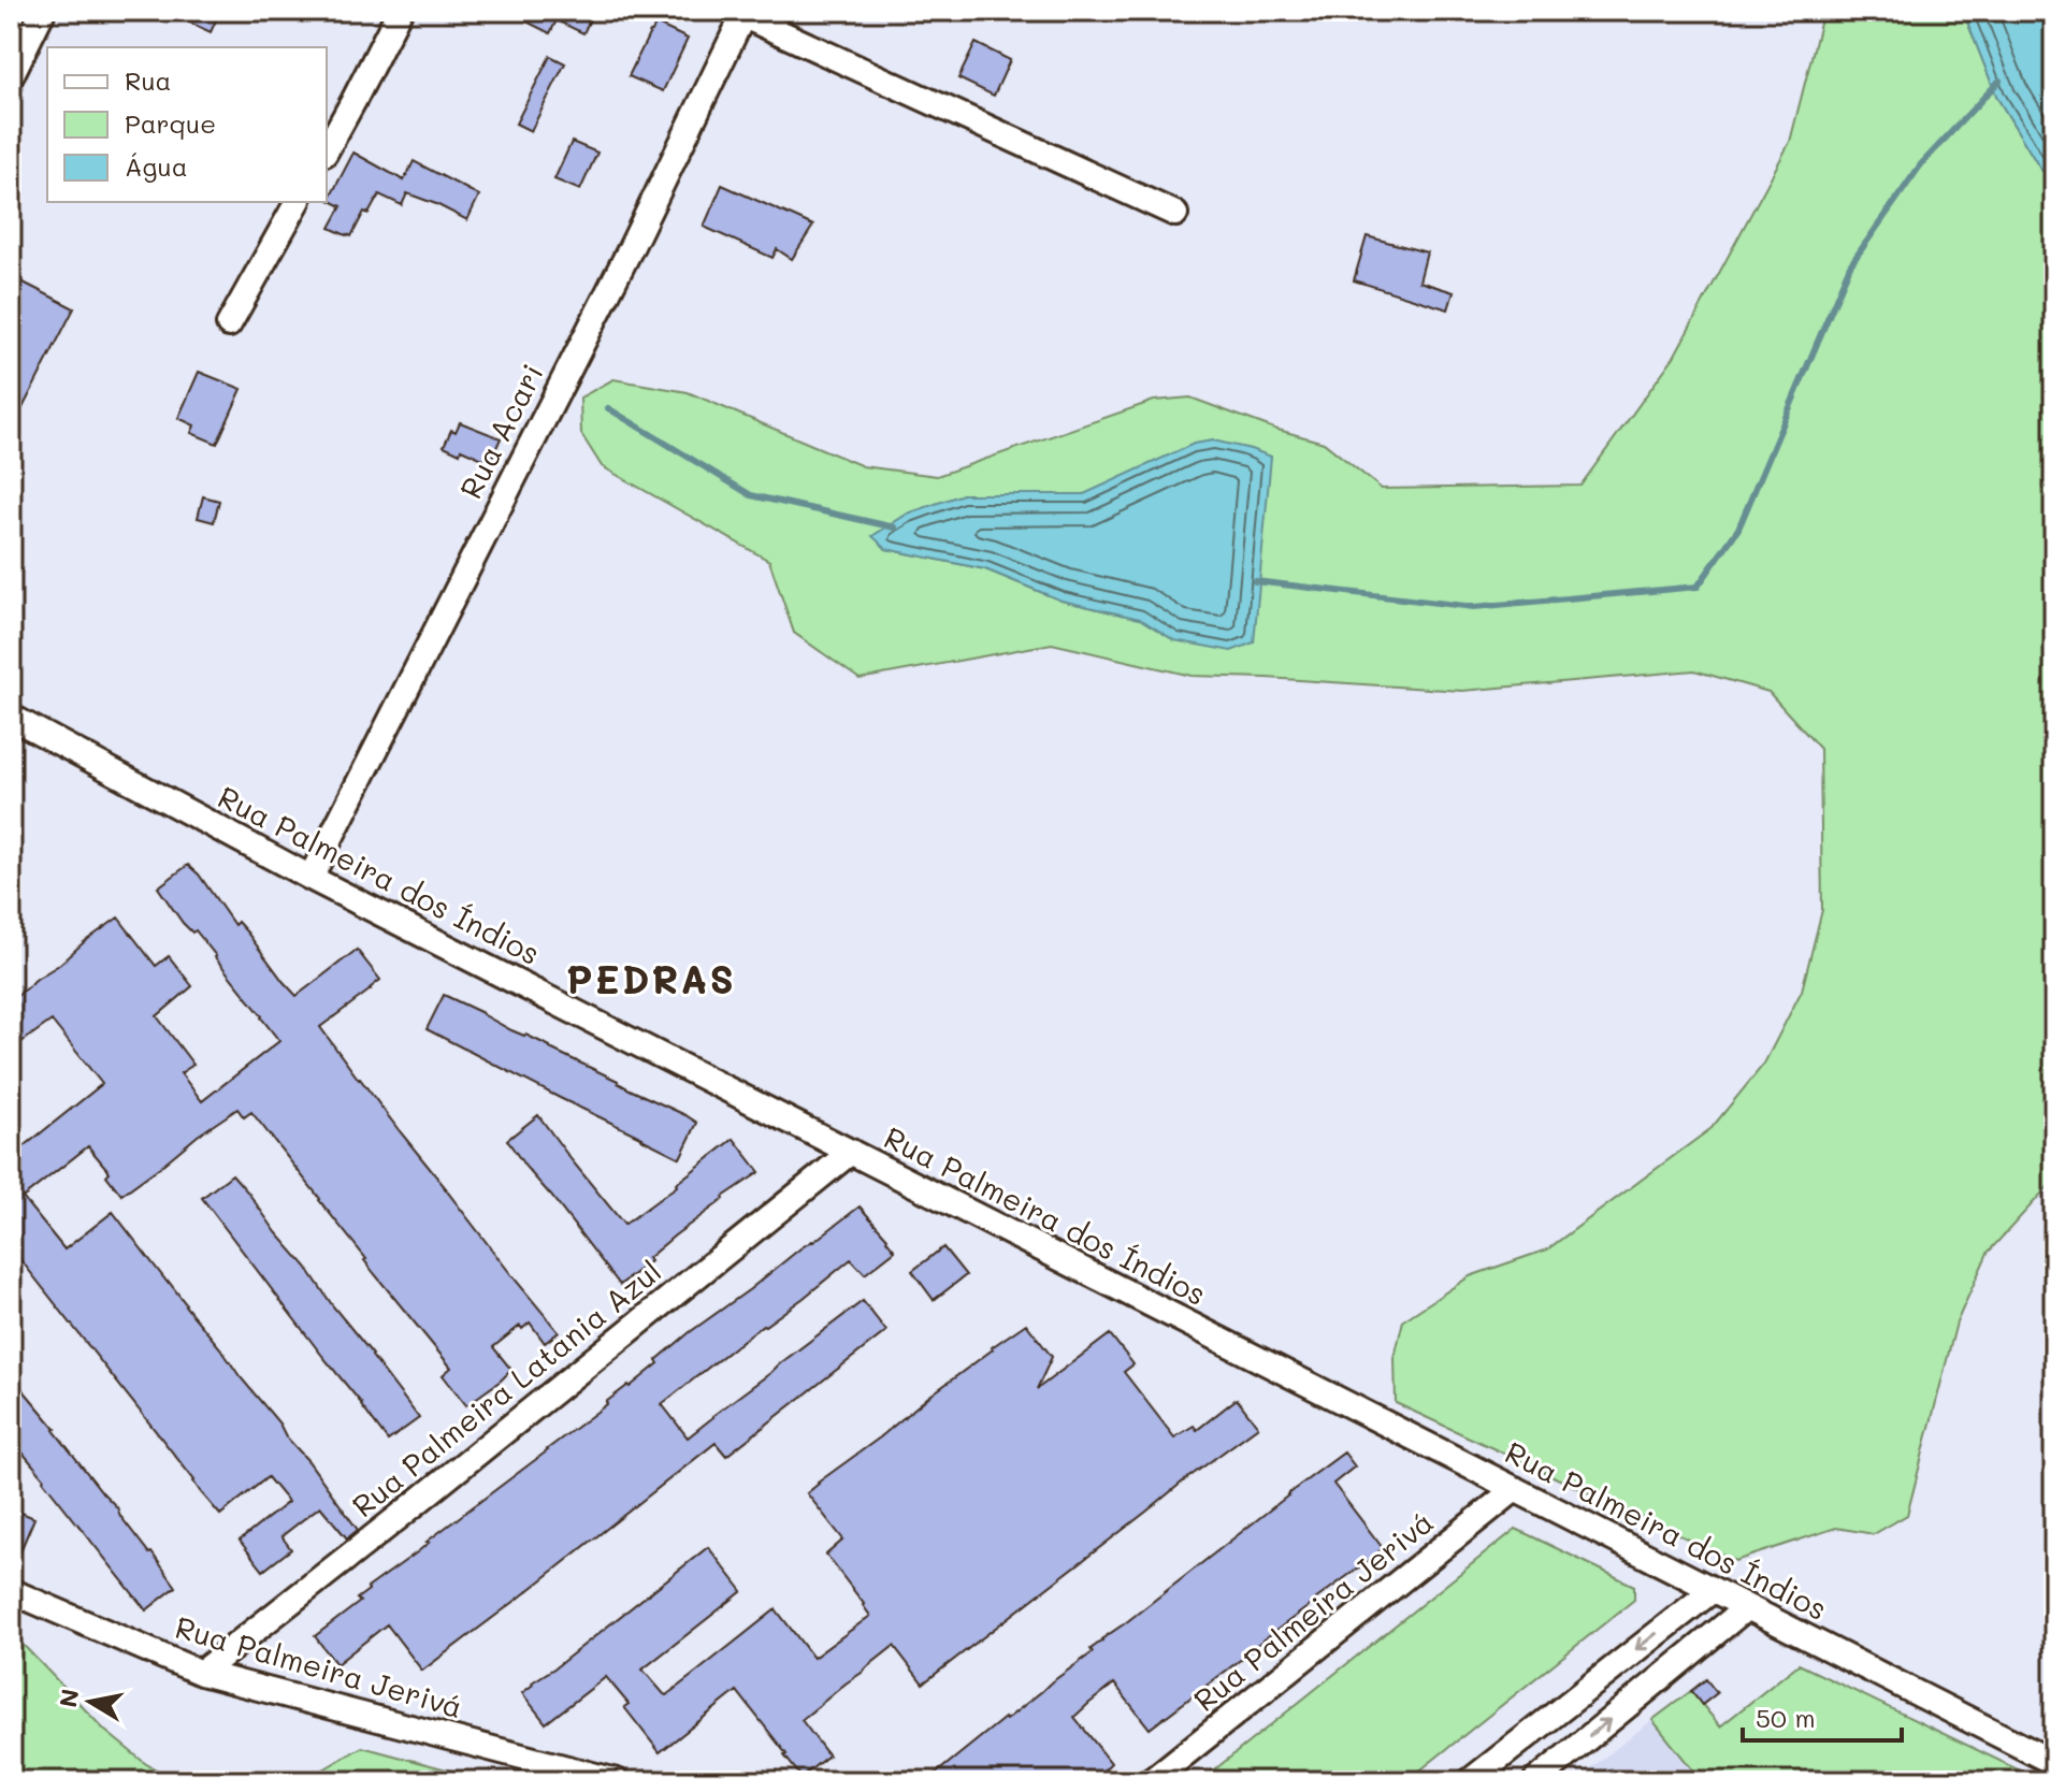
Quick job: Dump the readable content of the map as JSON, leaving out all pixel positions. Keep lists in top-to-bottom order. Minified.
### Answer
{"streets":{"street":["Rua Acari","Rua Palmeira dos Índios","Rua Palmeira Latania Azul","Rua Palmeira Jerivá"]},"crossings":[["Rua Acari","Rua Palmeira dos Índios"],["Rua Palmeira dos Índios","Rua Palmeira Latania Azul"],["Rua Palmeira dos Índios","Rua Palmeira Jerivá"],["Rua Palmeira Latania Azul","Rua Palmeira Jerivá"]],"districts":["PEDRAS"],"legend":["Rua","Parque","Água"],"scale_bar":"50 m","north":"left"}
